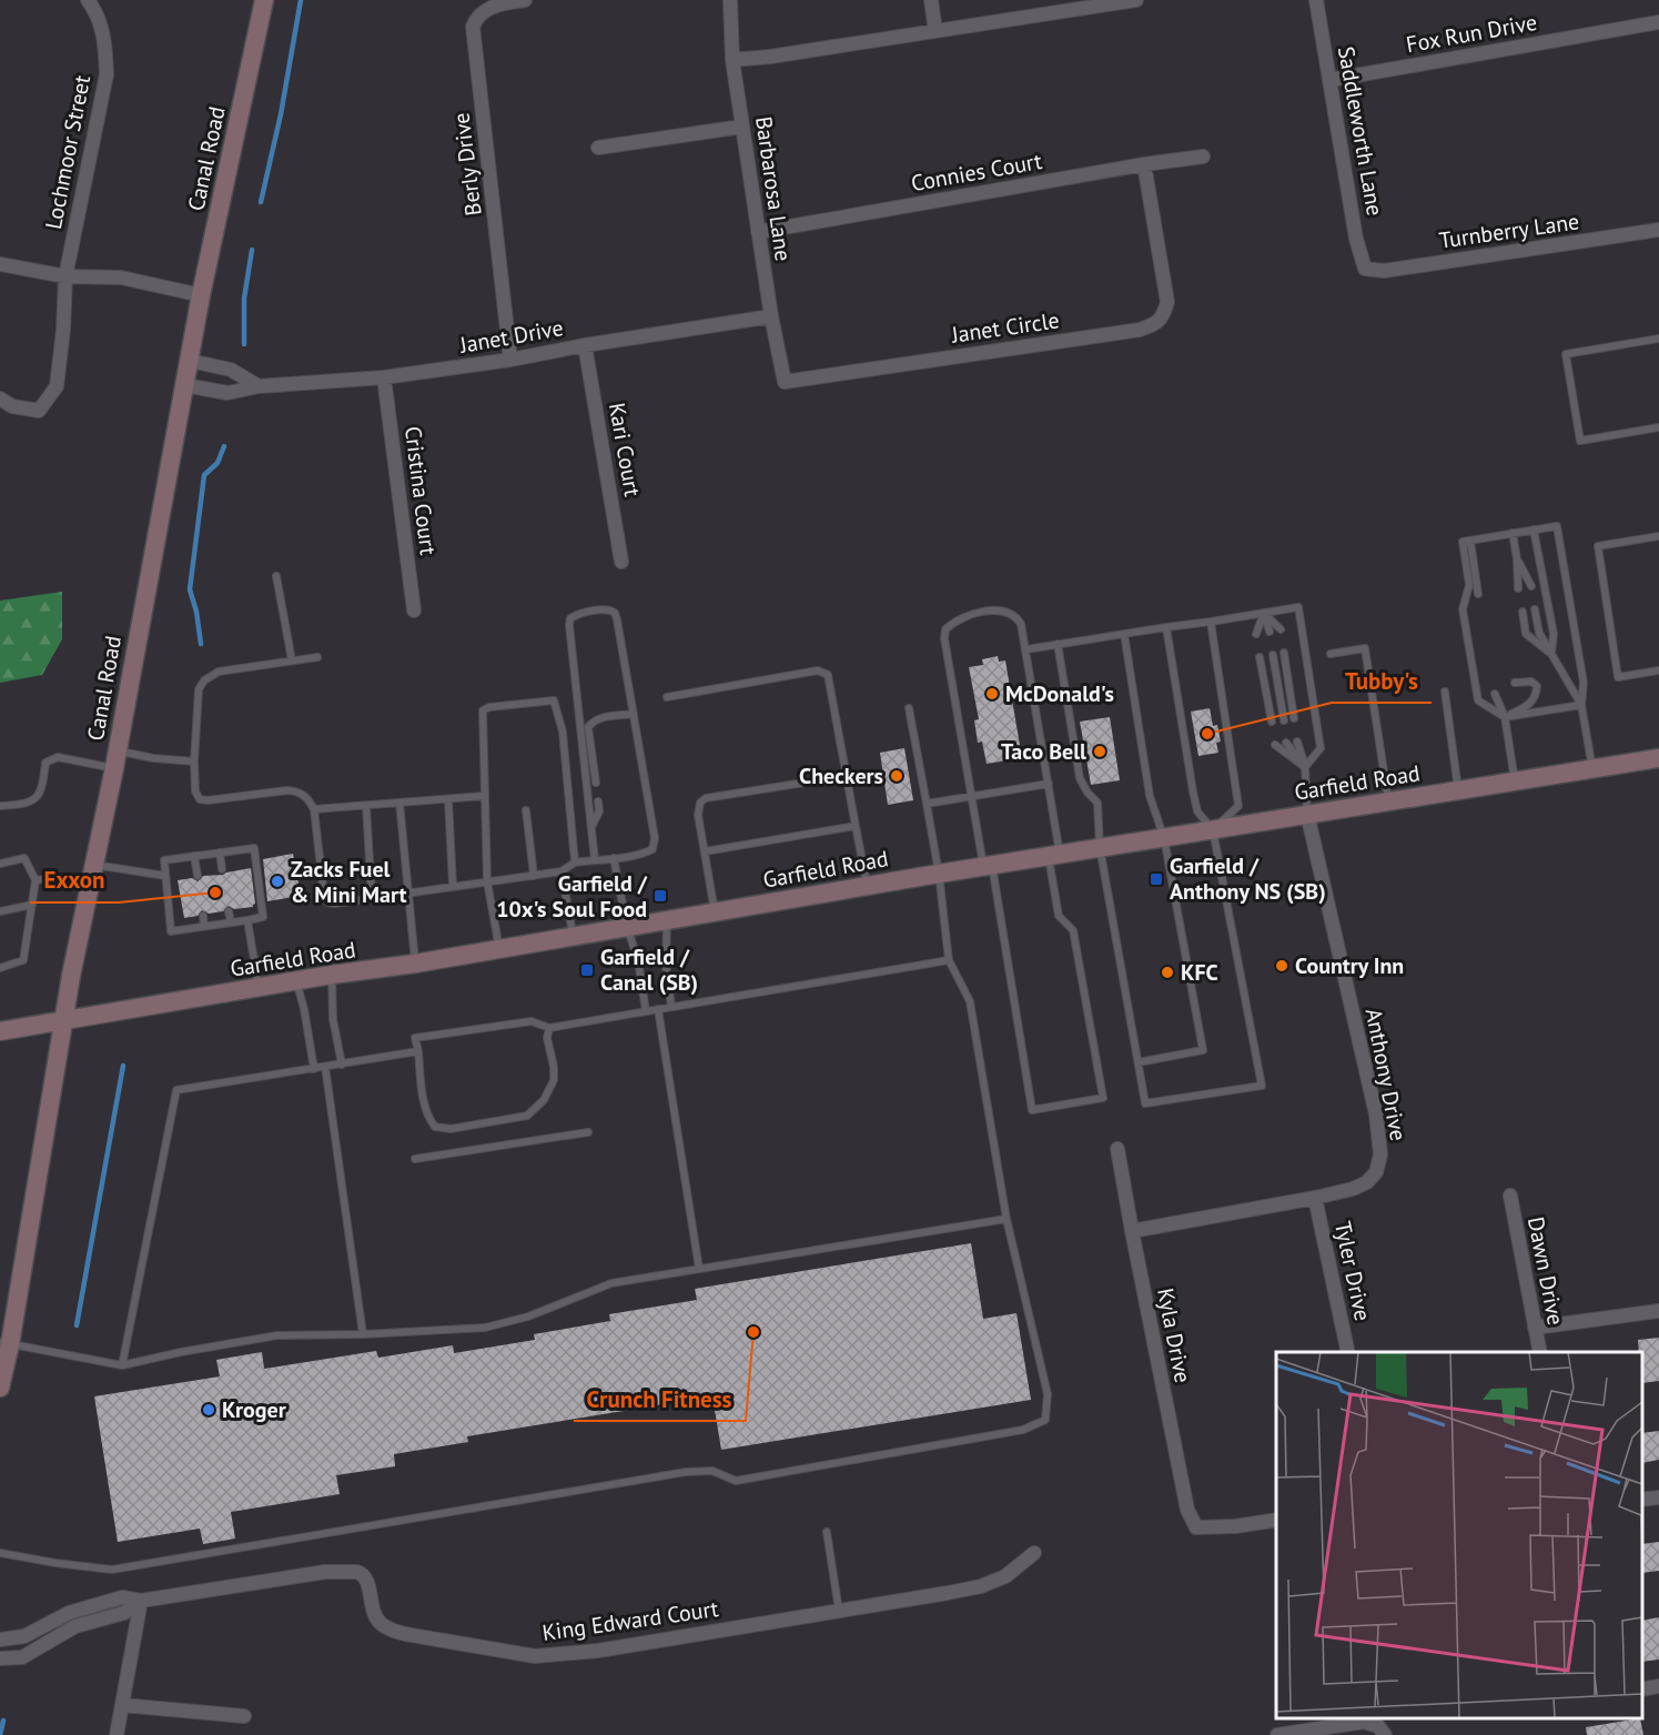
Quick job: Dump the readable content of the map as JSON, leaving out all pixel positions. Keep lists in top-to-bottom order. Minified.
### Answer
{"streets":{"main road":["Canal Road","Garfield Road"],"street":["Fox Run Drive","Saddleworth Lane","Lochmoor Street","Berly Drive","Connies Court","Barbarosa Lane","Turnberry Lane","Janet Circle","Janet Drive","Kari Court","Cristina Court","Anthony Drive","Tyler Drive","Dawn Drive","Kyla Drive","King Edward Court"]},"crossings":[["Fox Run Drive","Saddleworth Lane"],["Saddleworth Lane","Turnberry Lane"],["Canal Road","Janet Drive"],["Canal Road","Garfield Road"],["Berly Drive","Janet Drive"],["Connies Court","Barbarosa Lane"],["Connies Court","Janet Circle"],["Barbarosa Lane","Janet Circle"],["Barbarosa Lane","Janet Drive"],["Janet Drive","Kari Court"],["Janet Drive","Cristina Court"],["Garfield Road","Anthony Drive"],["Anthony Drive","Tyler Drive"],["Anthony Drive","Kyla Drive"]],"places":{"other":["McDonald's","Tubby's","Taco Bell","Checkers","Zacks Fuel & Mini Mart","Exxon","Country Inn","KFC","Crunch Fitness","Kroger"],"transit":["Garfield / Anthony NS (SB)","Garfield / 10x's Soul Food","Garfield / Canal (SB)"]}}
